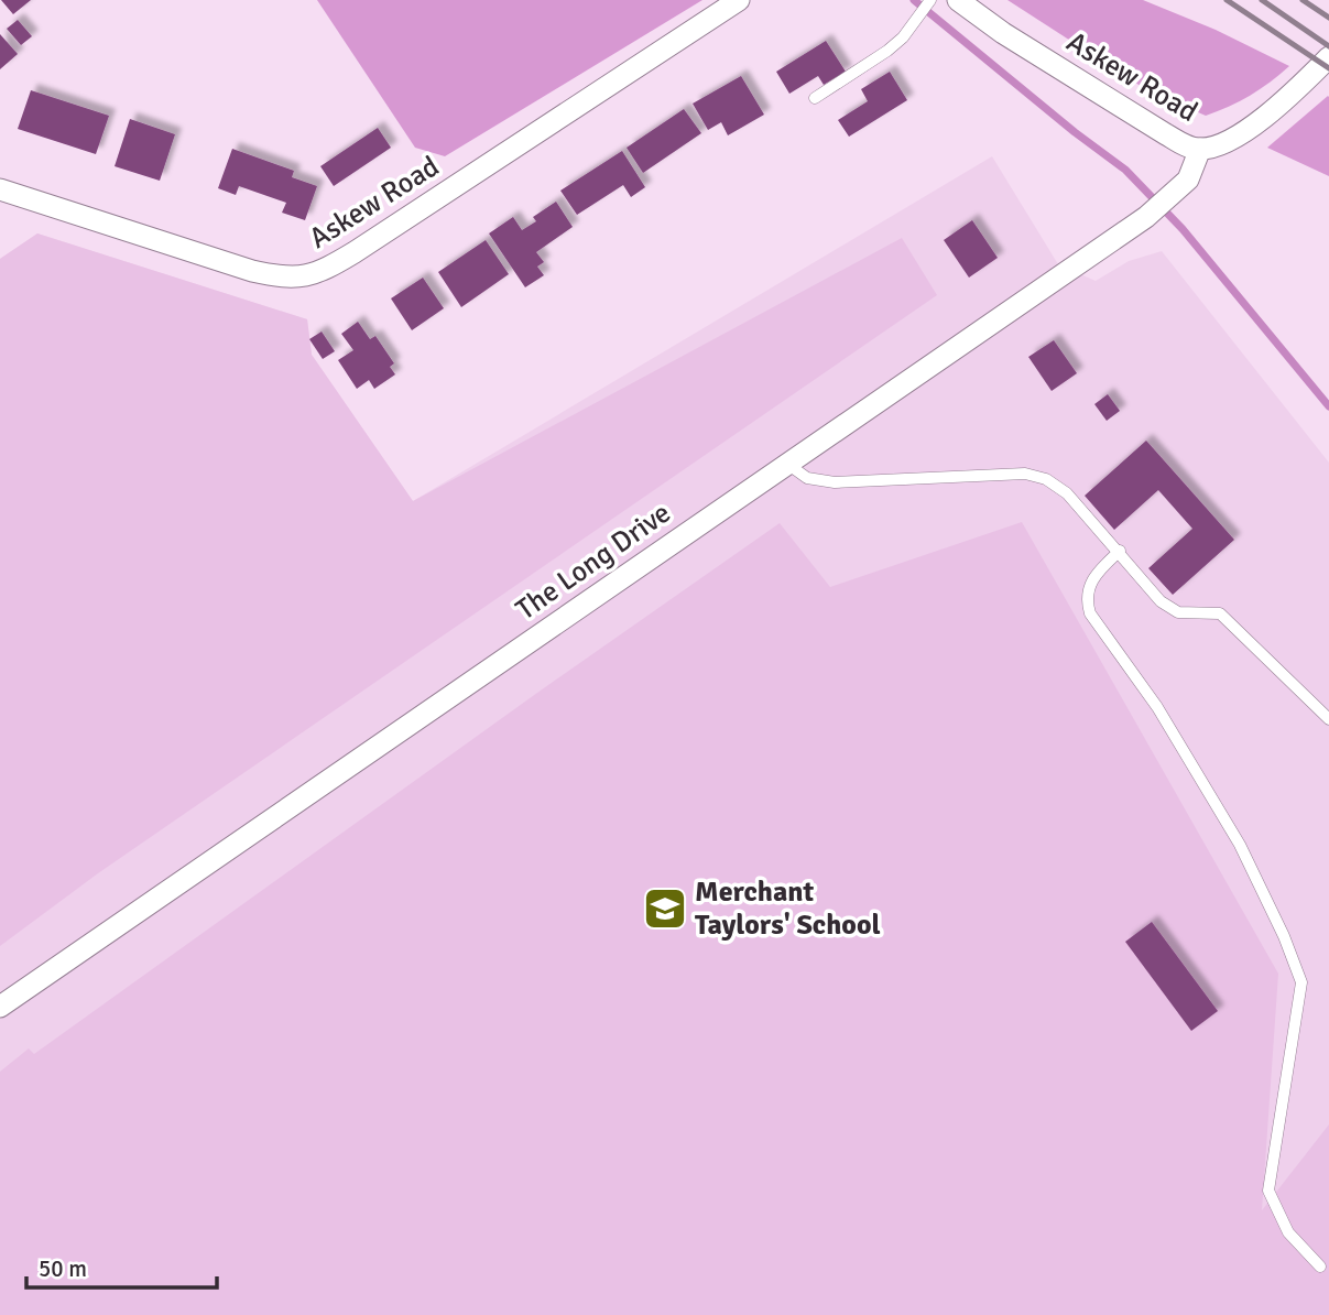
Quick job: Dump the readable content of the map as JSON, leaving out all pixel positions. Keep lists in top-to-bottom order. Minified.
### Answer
{"streets":{"street":["Askew Road","The Long Drive"]},"crossings":[["Askew Road","The Long Drive"]],"places":{"school or university":["Merchant Taylors' School"]},"scale_bar":"50 m"}
